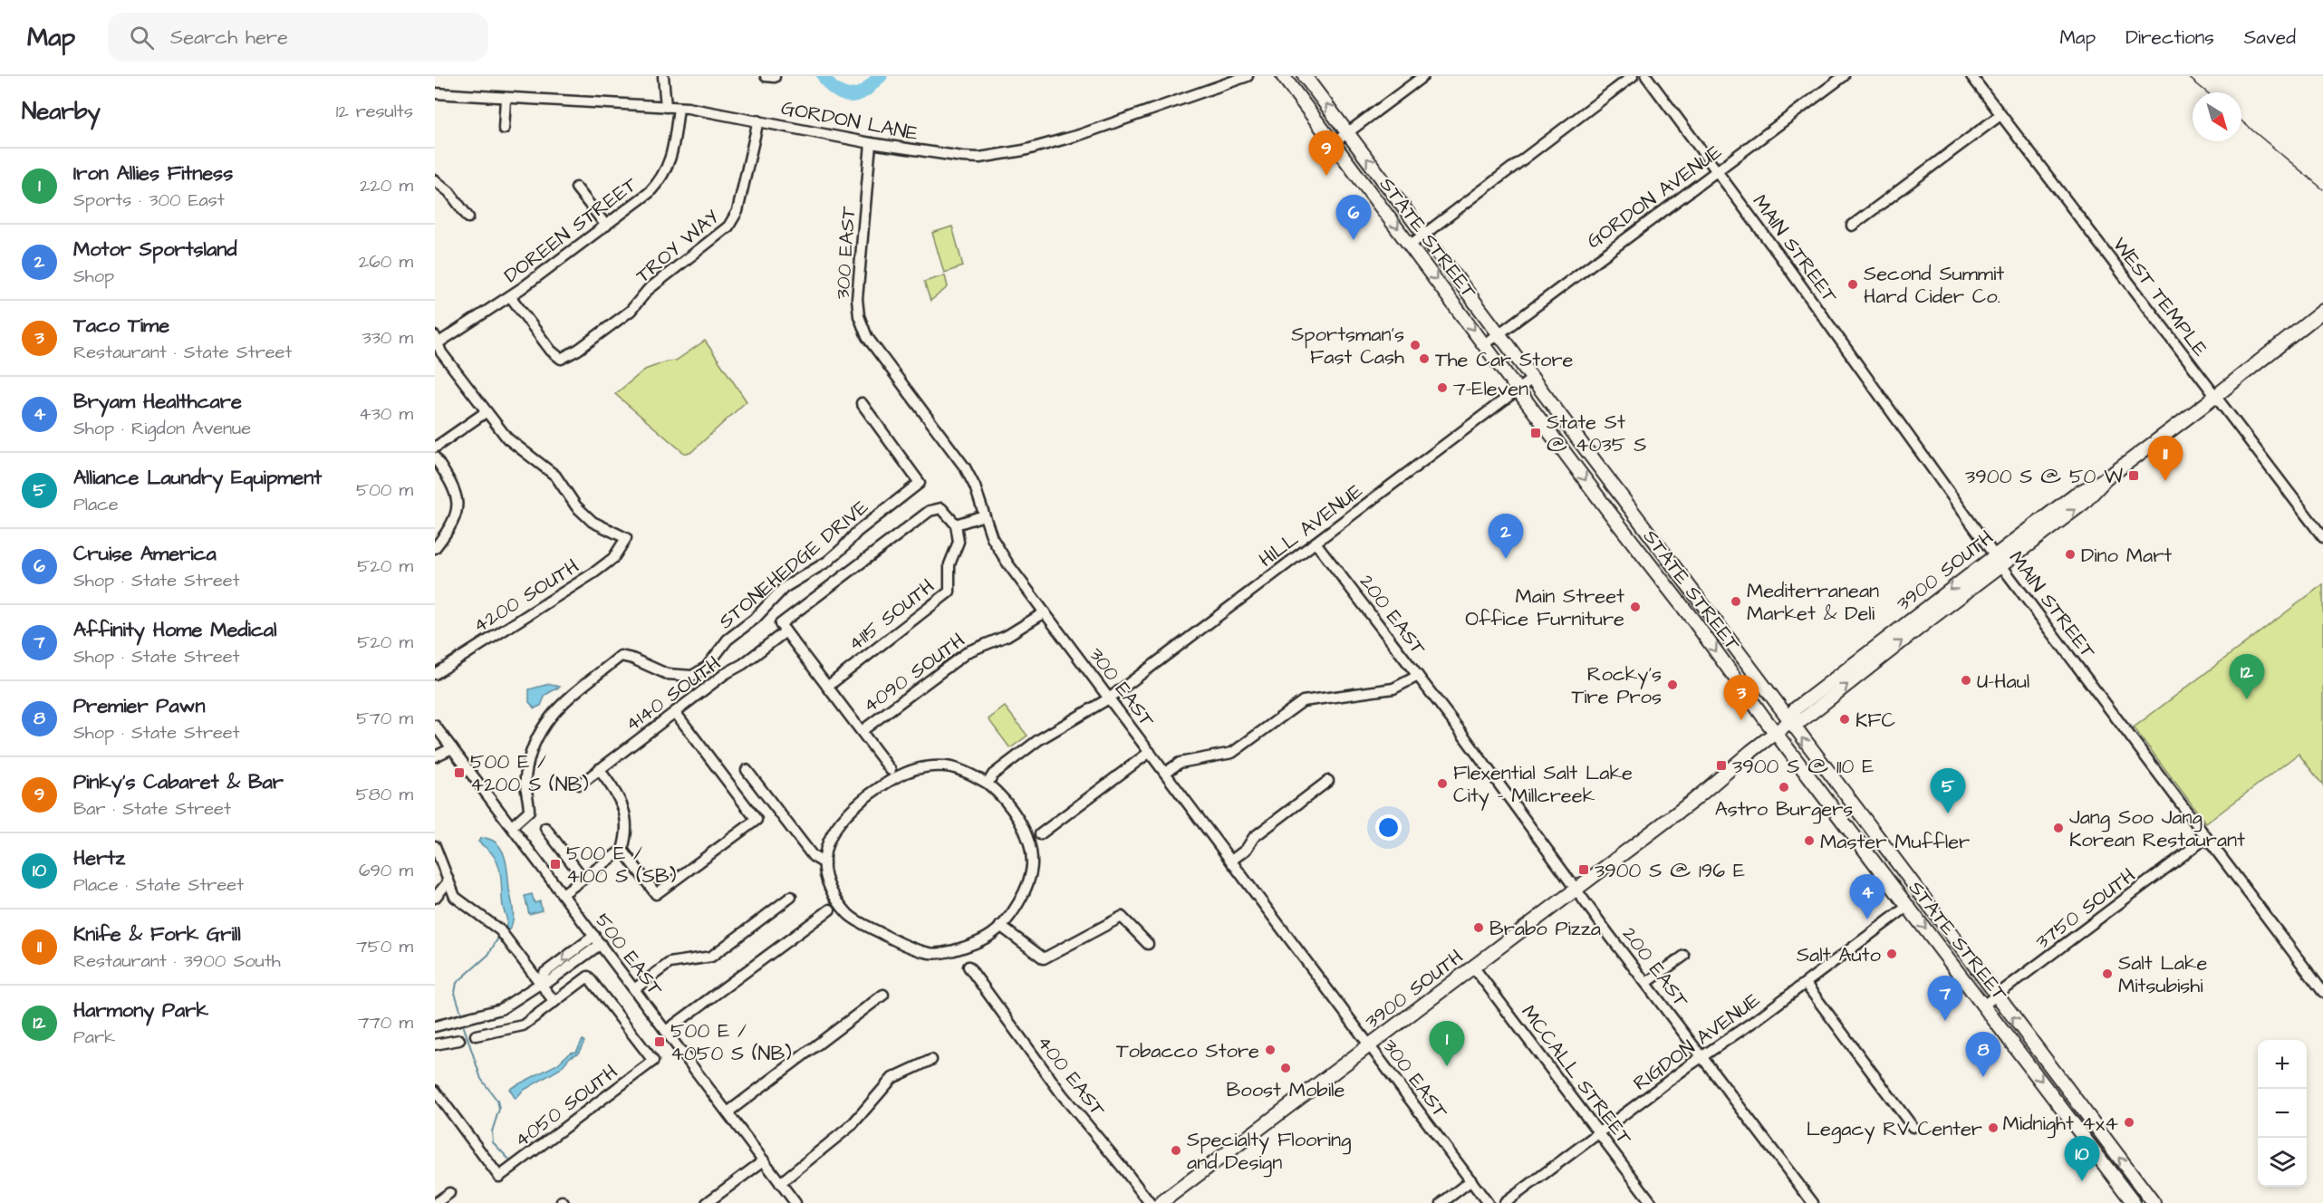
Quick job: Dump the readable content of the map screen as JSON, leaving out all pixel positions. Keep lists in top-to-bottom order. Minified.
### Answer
{"streets":{"main road":["STATE STREET","3900 SOUTH"],"street":["GORDON LANE","GORDON AVENUE","DOREEN STREET","TROY WAY","MAIN STREET","300 EAST","WEST TEMPLE","HILL AVENUE","STONEHEDGE DRIVE","4200 SOUTH","4115 SOUTH","200 EAST","4090 SOUTH","4140 SOUTH","3750 SOUTH","500 EAST","RIGDON AVENUE","MCCALL STREET","400 EAST","4050 SOUTH"]},"crossings":[["GORDON LANE","DOREEN STREET"],["GORDON LANE","TROY WAY"],["GORDON LANE","300 EAST"],["GORDON AVENUE","STATE STREET"],["GORDON AVENUE","MAIN STREET"],["DOREEN STREET","TROY WAY"],["STATE STREET","HILL AVENUE"],["STATE STREET","3900 SOUTH"],["STATE STREET","3750 SOUTH"],["STATE STREET","RIGDON AVENUE"],["MAIN STREET","3900 SOUTH"],["MAIN STREET","3750 SOUTH"],["300 EAST","HILL AVENUE"],["300 EAST","3900 SOUTH"],["300 EAST","4090 SOUTH"],["WEST TEMPLE","3900 SOUTH"],["HILL AVENUE","200 EAST"],["STONEHEDGE DRIVE","500 EAST"],["3900 SOUTH","200 EAST"],["3900 SOUTH","MCCALL STREET"],["4115 SOUTH","4140 SOUTH"],["200 EAST","RIGDON AVENUE"],["RIGDON AVENUE","MCCALL STREET"]],"places":{"other":["Second Summit Hard Cider Co.","Sportsman's Fast Cash","The Car Store","7-Eleven","Dino Mart","Mediterranean Market & Deli","Main Street Office Furniture","U-Haul","Rocky's Tire Pros","KFC","Flexential Salt Lake City - Millcreek","Astro Burgers","Jang Soo Jang Korean Restaurant","Master Muffler","Brabo Pizza","Salt Auto","Salt Lake Mitsubishi","Tobacco Store","Boost Mobile","Midnight 4x4","Legacy RV Center","Specialty Flooring and Design"],"transit":["State St @ 4035 S","3900 S @ 50 W","3900 S @ 110 E","500 E / 4200 S (NB)","500 E / 4100 S (SB)","3900 S @ 196 E","500 E / 4050 S (NB)"]},"north":"bottom right","page":{"header":"Map","search":"Search here","nav":["Map","Directions","Saved"],"heading":["Nearby","12 results"],"pins":["9","6","11","2","12","3","5","4","7","1","8","10"],"list":[{"mark":"1","name":"Iron Allies Fitness","note":"Sports · 300 East","value":"220 m"},{"mark":"2","name":"Motor Sportsland","note":"Shop","value":"260 m"},{"mark":"3","name":"Taco Time","note":"Restaurant · State Street","value":"330 m"},{"mark":"4","name":"Bryam Healthcare","note":"Shop · Rigdon Avenue","value":"430 m"},{"mark":"5","name":"Alliance Laundry Equipment","note":"Place","value":"500 m"},{"mark":"6","name":"Cruise America","note":"Shop · State Street","value":"520 m"},{"mark":"7","name":"Affinity Home Medical","note":"Shop · State Street","value":"520 m"},{"mark":"8","name":"Premier Pawn","note":"Shop · State Street","value":"570 m"},{"mark":"9","name":"Pinky's Cabaret & Bar","note":"Bar · State Street","value":"580 m"},{"mark":"10","name":"Hertz","note":"Place · State Street","value":"690 m"},{"mark":"11","name":"Knife & Fork Grill","note":"Restaurant · 3900 South","value":"750 m"},{"mark":"12","name":"Harmony Park","note":"Park","value":"770 m"}],"map_buttons":["+","−"]}}
